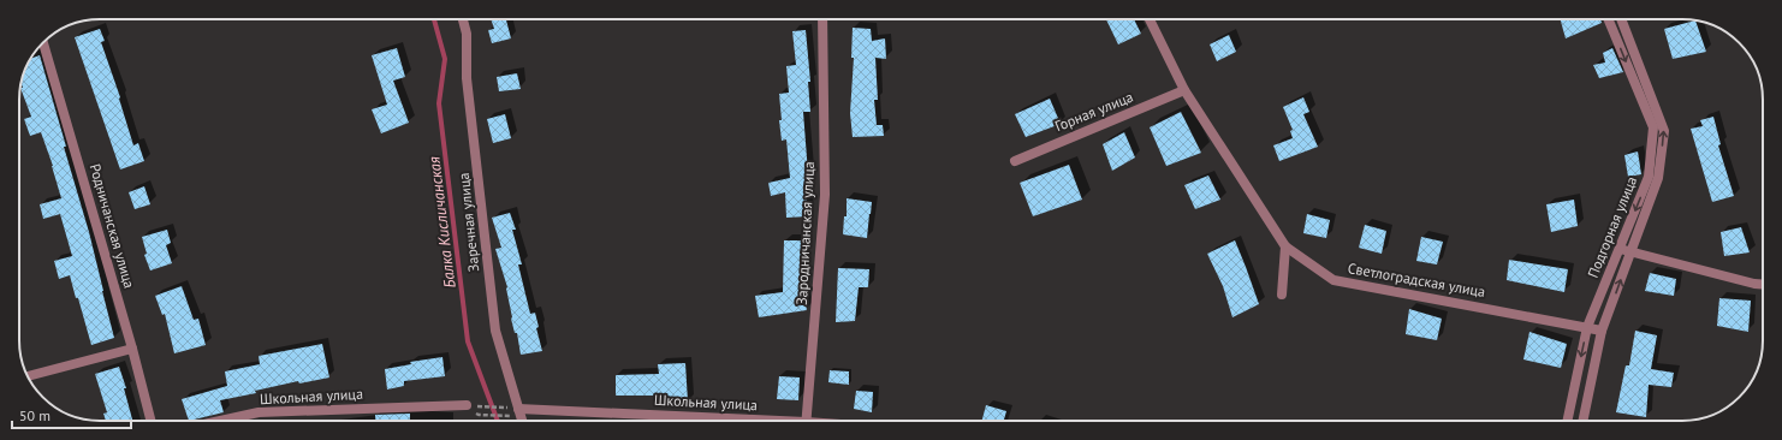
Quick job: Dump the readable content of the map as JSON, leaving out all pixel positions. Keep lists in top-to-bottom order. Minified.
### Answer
{"streets":{"street":["Горная улица","Заречная улица","Родничанская улица","Подгорная улица","Зародничанская улица","Светлоградская улица","Школьная улица"]},"crossings":[["Горная улица","Светлоградская улица"],["Заречная улица","Школьная улица"],["Подгорная улица","Светлоградская улица"]],"water":["Балка Кисличанская"],"scale_bar":"50 m"}
